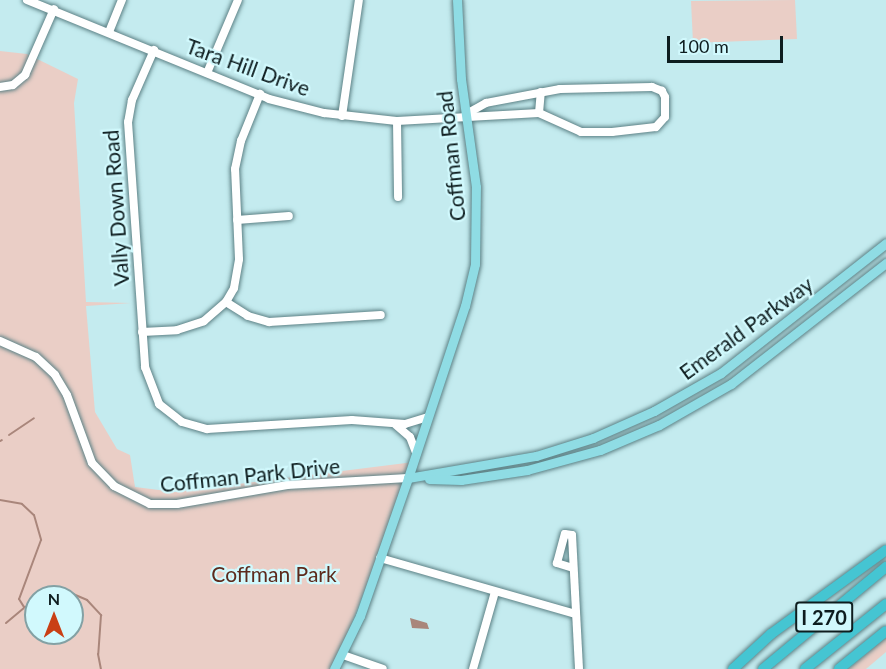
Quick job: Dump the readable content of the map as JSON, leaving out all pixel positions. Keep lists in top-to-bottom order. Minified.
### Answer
{"streets":{"highway":["I 270"],"main road":["Coffman Road","Emerald Parkway"],"street":["Tara Hill Drive","Vally Down Road","Coffman Park Drive"]},"crossings":[["Tara Hill Drive","Coffman Road"],["Tara Hill Drive","Vally Down Road"],["Coffman Road","Vally Down Road"],["Coffman Road","Emerald Parkway"],["Coffman Road","Coffman Park Drive"],["Emerald Parkway","Coffman Park Drive"]],"parks":["Coffman Park"],"scale_bar":"100 m","north":"top"}
